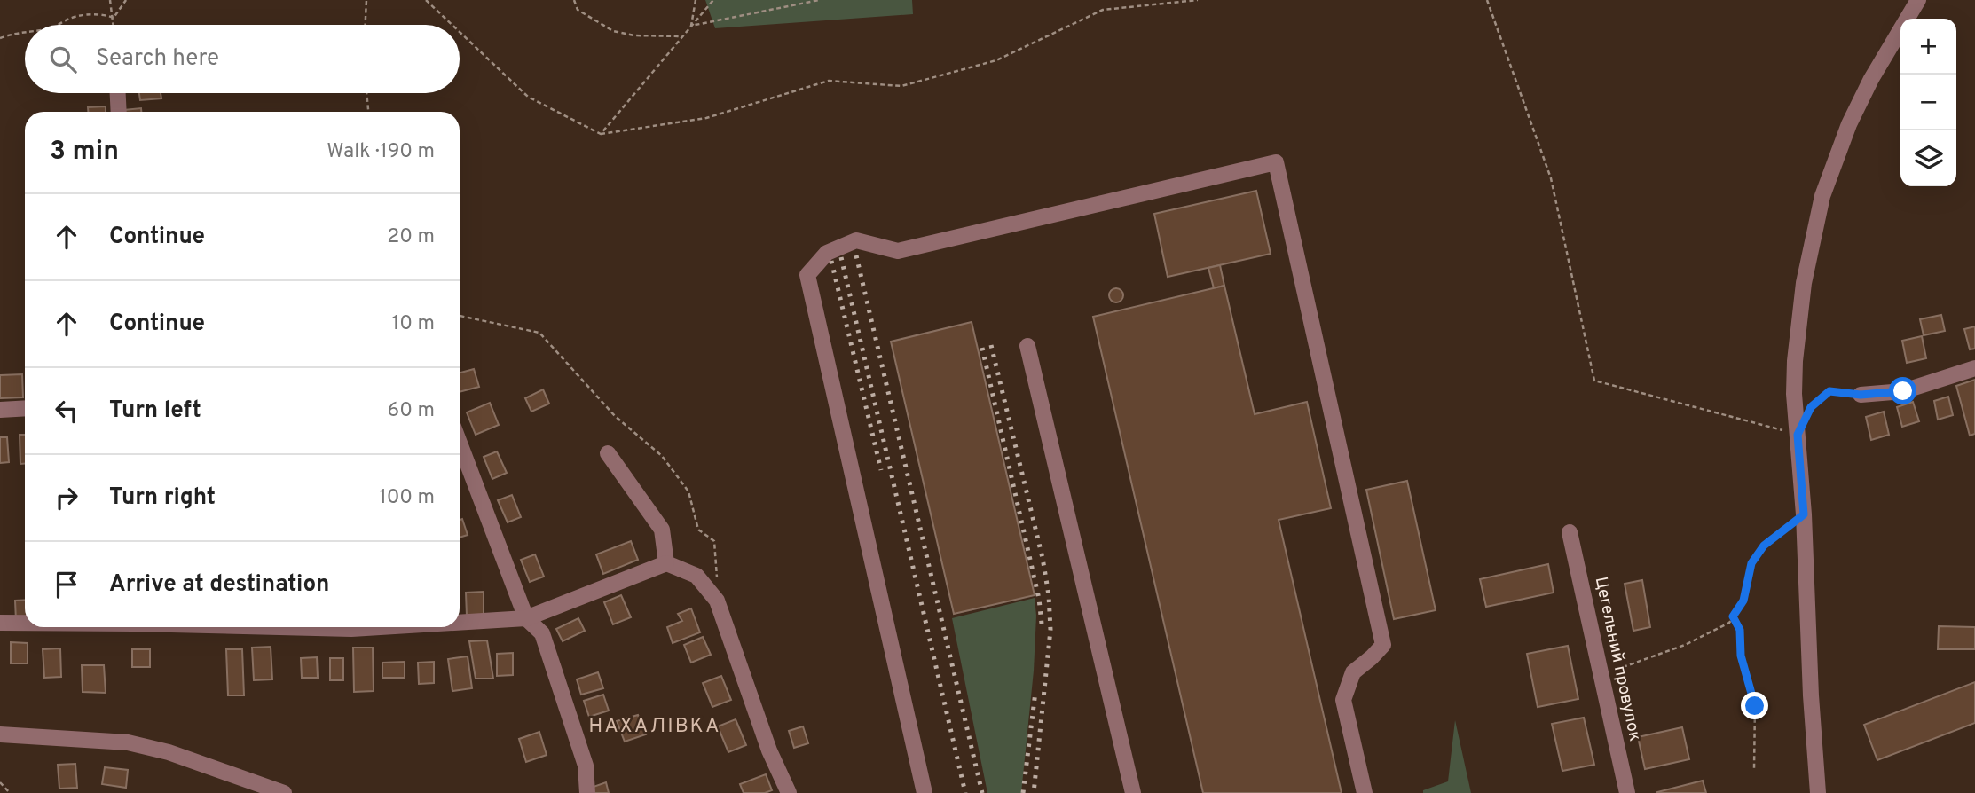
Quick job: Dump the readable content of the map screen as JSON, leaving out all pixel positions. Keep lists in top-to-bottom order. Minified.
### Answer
{"streets":{"street":["Цегельний провулок"]},"districts":["НАХАЛІВКА"],"page":{"map_buttons":["+","−"],"search":"Search here","heading":["3 min","Walk · 190 m"],"list":[["Continue","20 m"],["Continue","10 m"],["Turn left","60 m"],["Turn right","100 m"],"Arrive at destination"]}}
